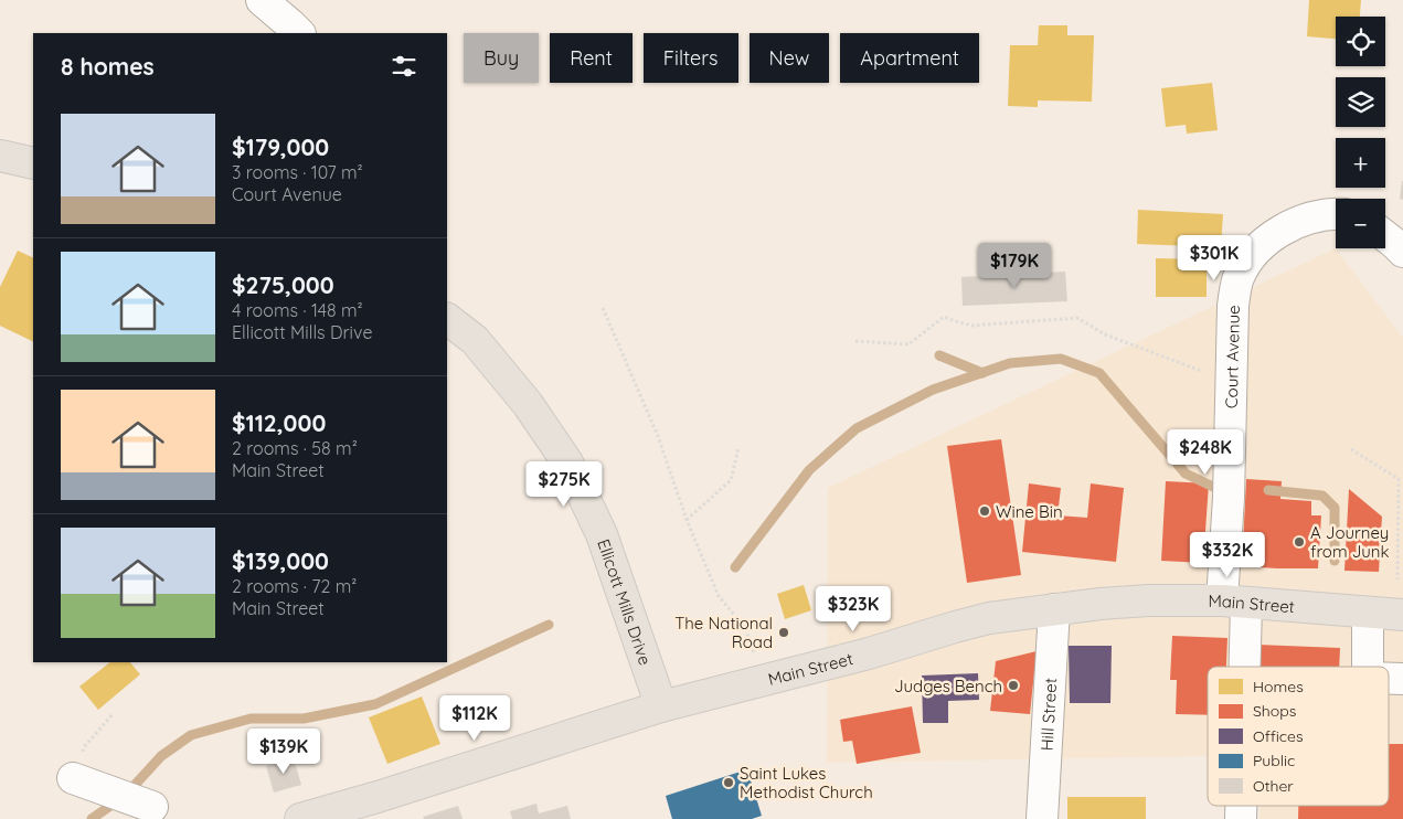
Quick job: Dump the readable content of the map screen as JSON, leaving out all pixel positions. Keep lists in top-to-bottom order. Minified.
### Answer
{"streets":{"main road":["Ellicott Mills Drive","Main Street"],"street":["Court Avenue","Hill Street"]},"crossings":[["Court Avenue","Main Street"],["Ellicott Mills Drive","Main Street"],["Main Street","Hill Street"]],"places":["Wine Bin","A Journey from Junk","The National Road","Judges Bench","Saint Lukes Methodist Church"],"legend":["Homes","Shops","Offices","Public","Other"],"page":{"map_buttons":["+","−"],"chip":["Buy","Rent","Filters","New","Apartment"],"heading":"8 homes","list":[{"name":"$179,000","note":"3 rooms · 107 m² · Court Avenue"},{"name":"$275,000","note":"4 rooms · 148 m² · Ellicott Mills Drive"},{"name":"$112,000","note":"2 rooms · 58 m² · Main Street"},{"name":"$139,000","note":"2 rooms · 72 m² · Main Street"}],"price":["$301K","$179K","$248K","$275K","$332K","$323K","$112K","$139K"]}}
